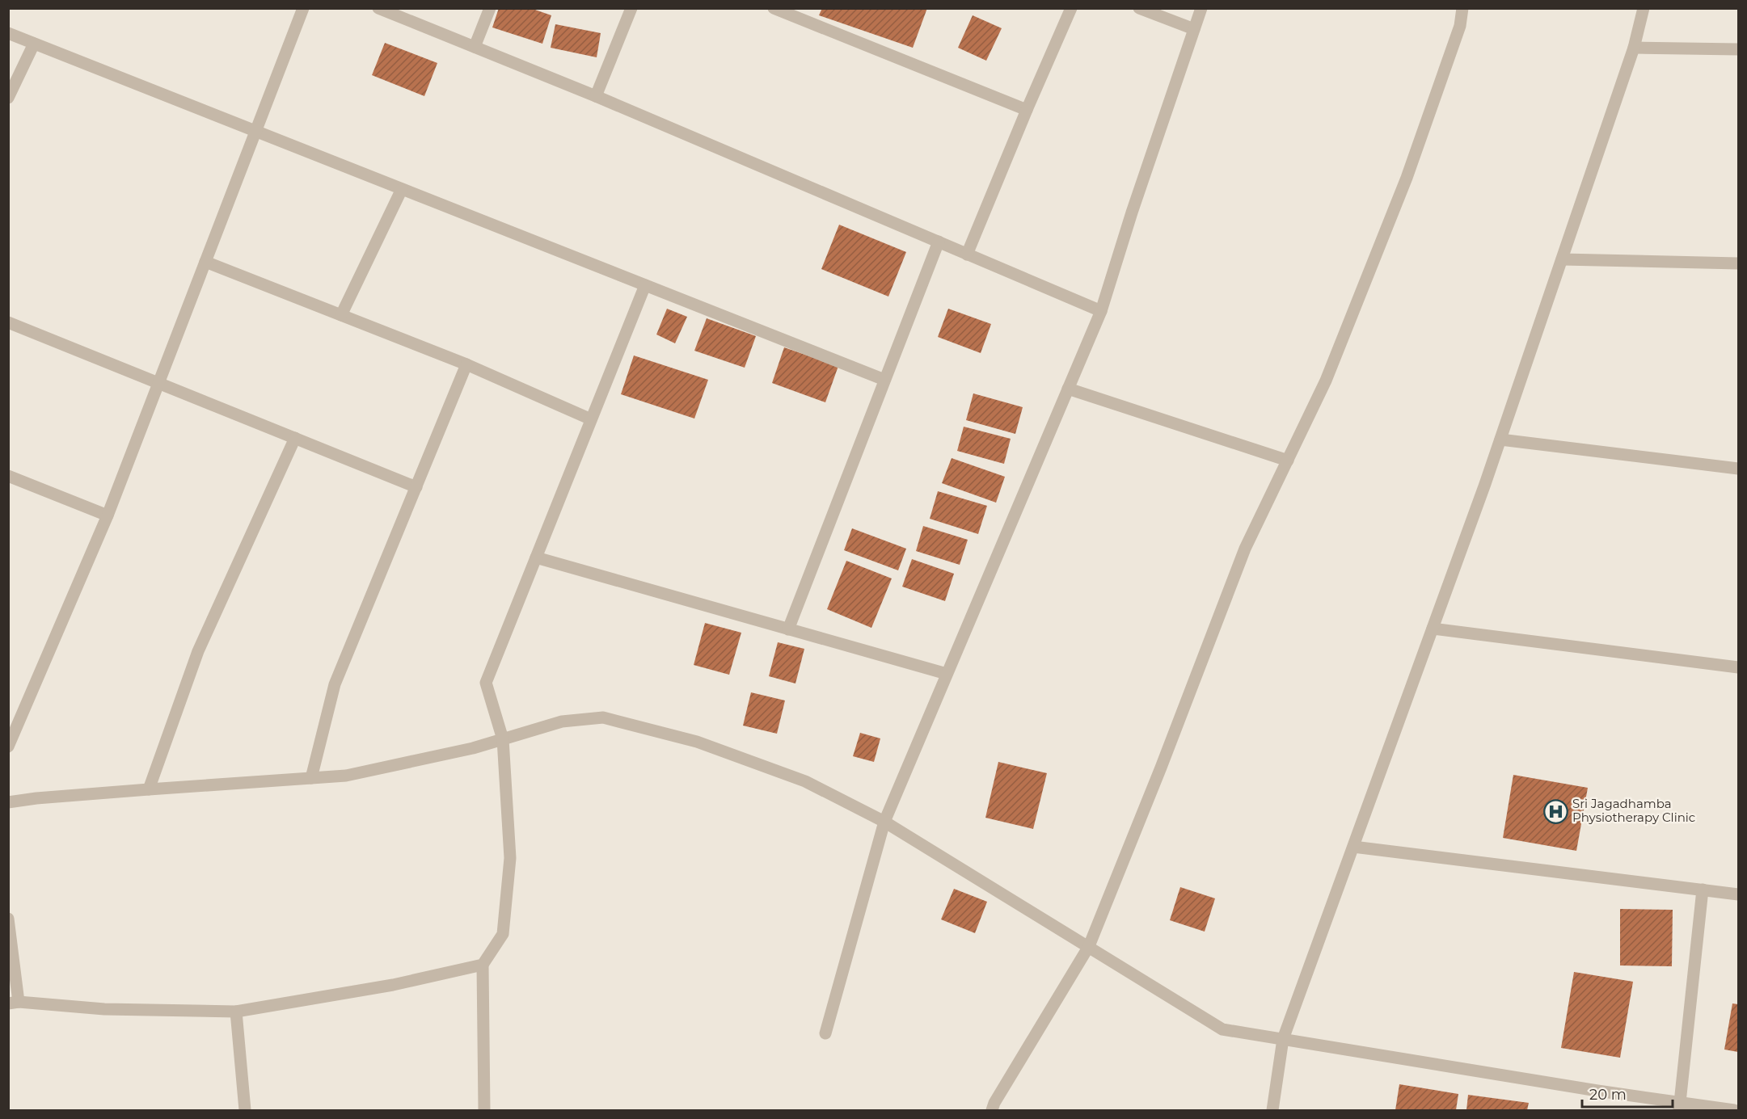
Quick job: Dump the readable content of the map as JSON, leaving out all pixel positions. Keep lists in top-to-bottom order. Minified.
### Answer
{"places":{"hospital":["Sri Jagadhamba Physiotherapy Clinic"]},"scale_bar":"20 m"}
